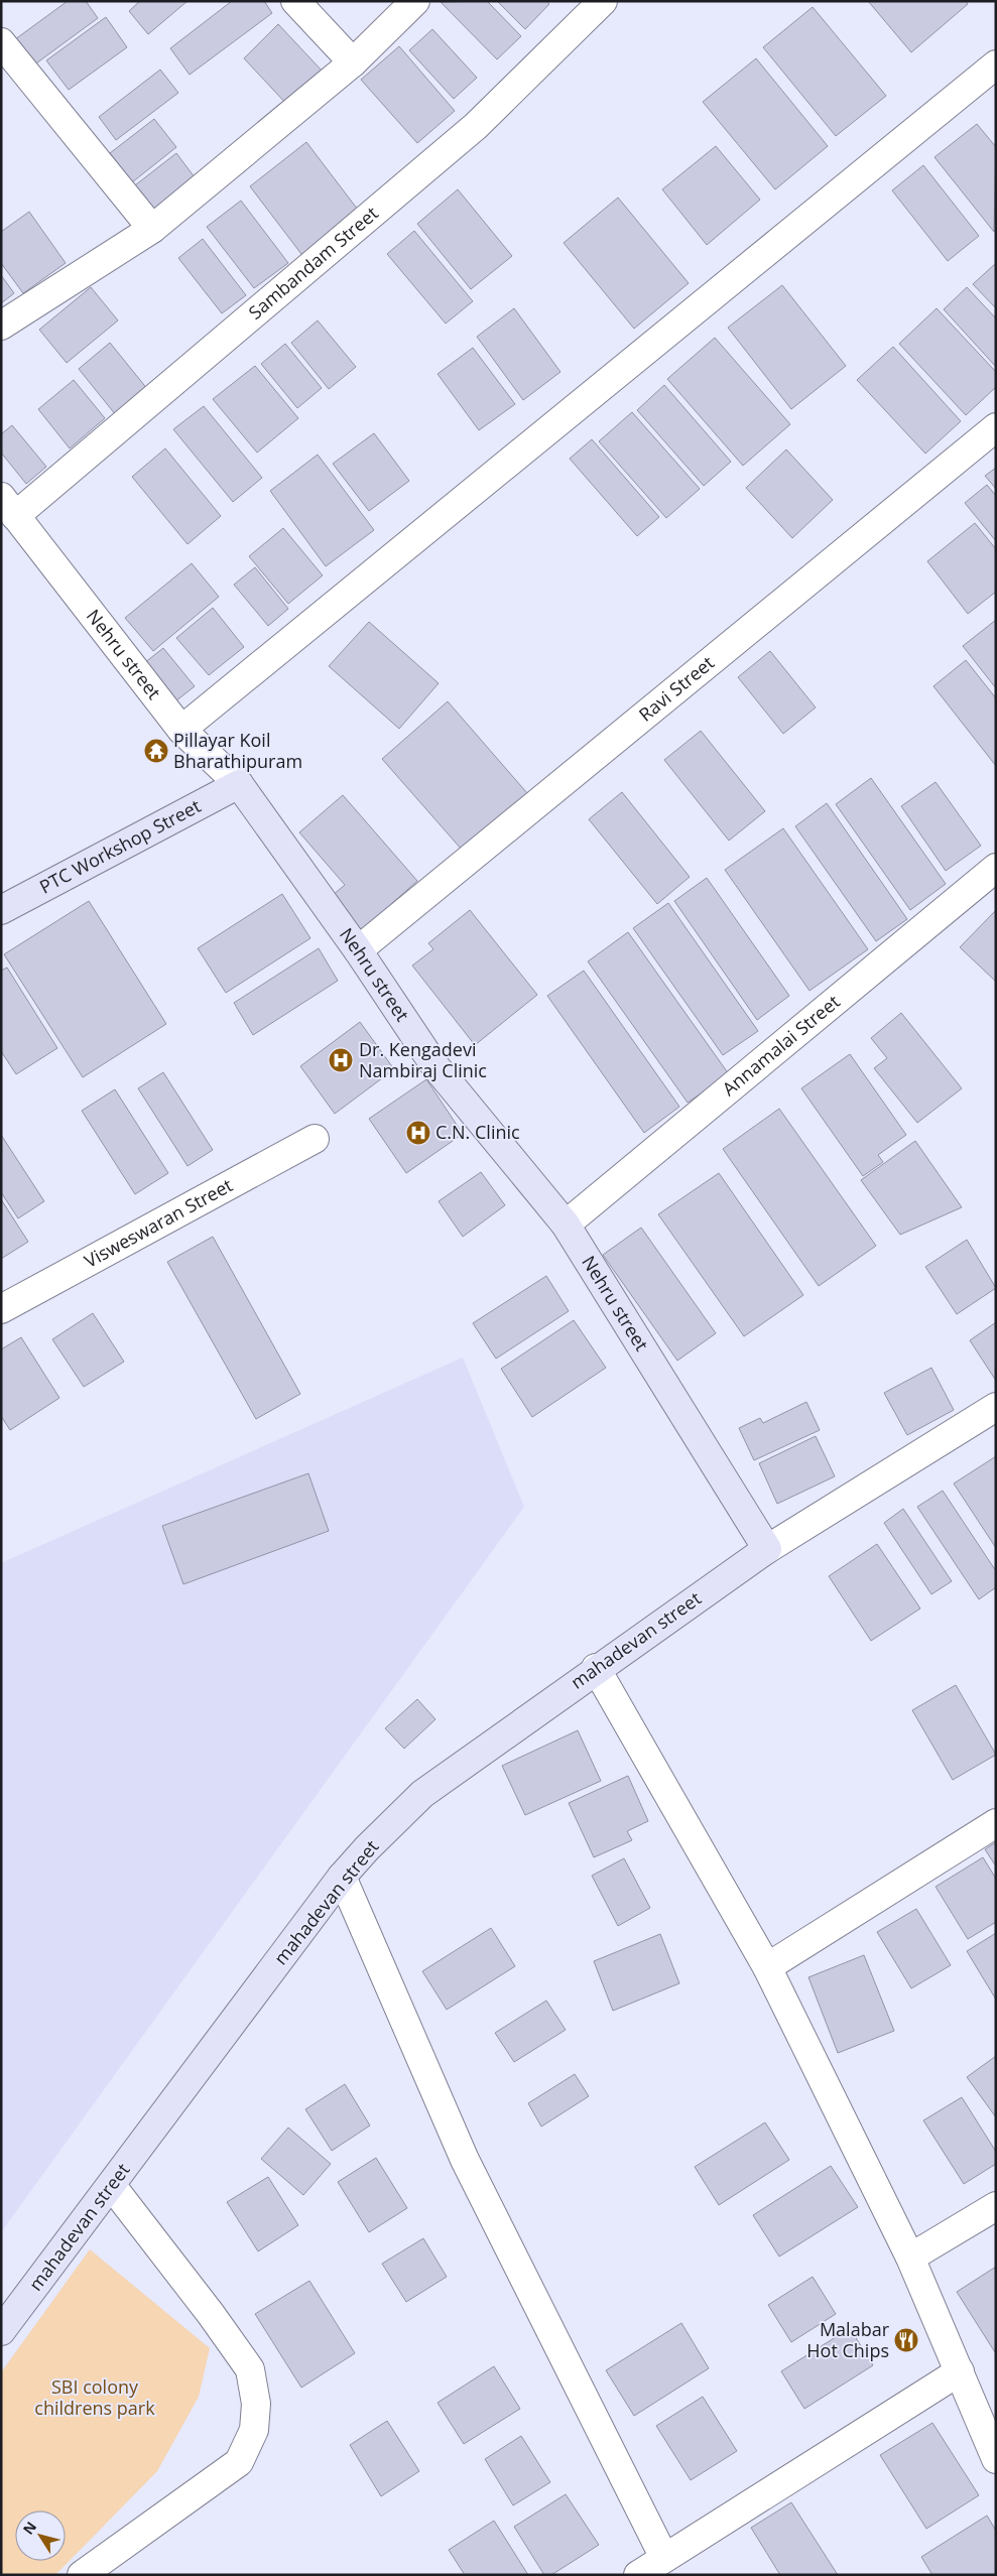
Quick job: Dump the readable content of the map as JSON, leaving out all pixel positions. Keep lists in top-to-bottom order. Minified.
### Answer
{"streets":{"street":["Sambandam Street","Nehru street","Ravi Street","PTC Workshop Street","Annamalai Street","Visweswaran Street","mahadevan street"]},"crossings":[["Sambandam Street","Nehru street"],["Nehru street","Ravi Street"],["Nehru street","PTC Workshop Street"],["Nehru street","Annamalai Street"],["Nehru street","mahadevan street"]],"parks":["SBI colony childrens park"],"places":{"temple":["Pillayar Koil Bharathipuram"],"hospital":["Dr. Kengadevi Nambiraj Clinic","C.N. Clinic"],"restaurant":["Malabar Hot Chips"]},"north":"top left"}
